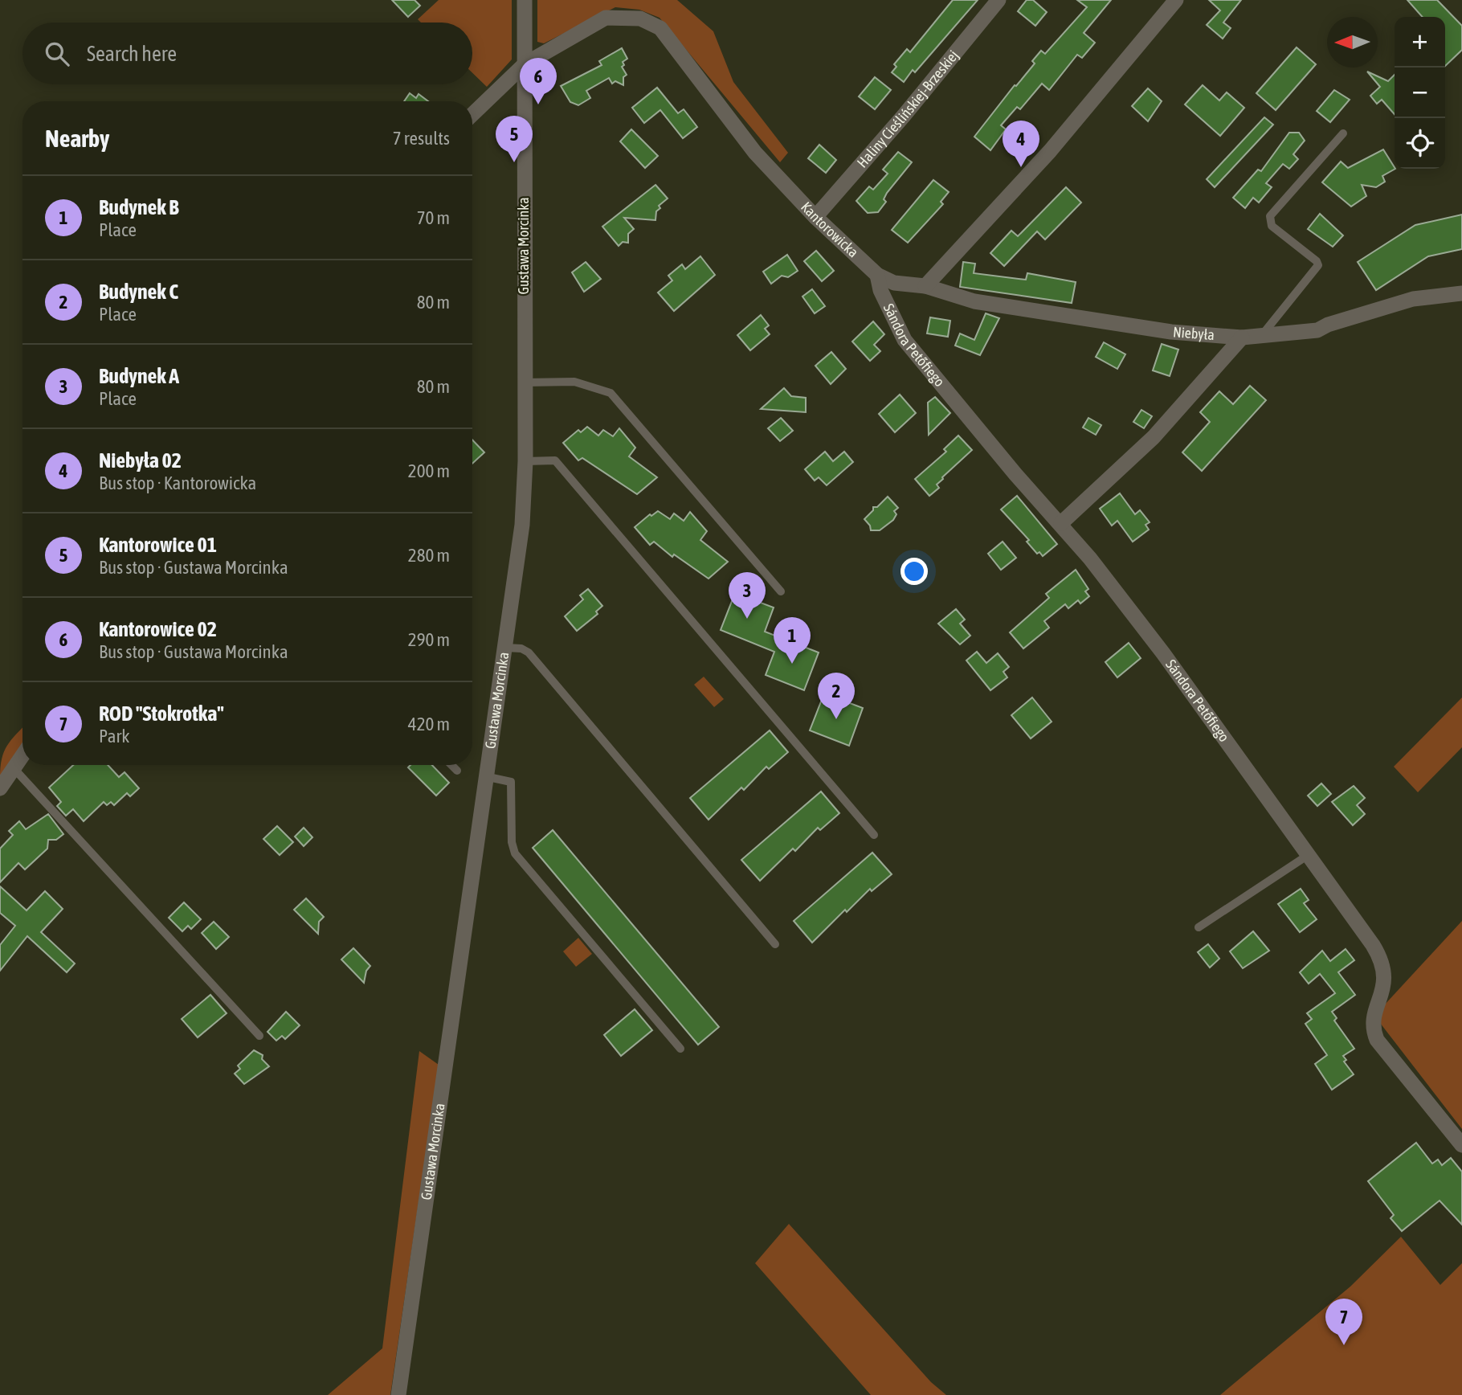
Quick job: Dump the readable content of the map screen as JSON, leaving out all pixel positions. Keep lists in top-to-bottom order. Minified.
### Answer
{"streets":{"street":["Haliny Cieślińskiej-Brzeskiej","Kantorowicka","Gustawa Morcinka","Niebyła","Sándora Petőfiego"]},"crossings":[["Haliny Cieślińskiej-Brzeskiej","Kantorowicka"],["Kantorowicka","Gustawa Morcinka"],["Kantorowicka","Niebyła"],["Kantorowicka","Sándora Petőfiego"]],"north":"left","page":{"map_buttons":["+","−"],"search":"Search here","pins":["6","5","4","3","1","2","7"],"heading":["Nearby","7 results"],"list":[{"mark":"1","name":"Budynek B","note":"Place","value":"70 m"},{"mark":"2","name":"Budynek C","note":"Place","value":"80 m"},{"mark":"3","name":"Budynek A","note":"Place","value":"80 m"},{"mark":"4","name":"Niebyła 02","note":"Bus stop · Kantorowicka","value":"200 m"},{"mark":"5","name":"Kantorowice 01","note":"Bus stop · Gustawa Morcinka","value":"280 m"},{"mark":"6","name":"Kantorowice 02","note":"Bus stop · Gustawa Morcinka","value":"290 m"},{"mark":"7","name":"ROD \"Stokrotka\"","note":"Park","value":"420 m"}]}}
